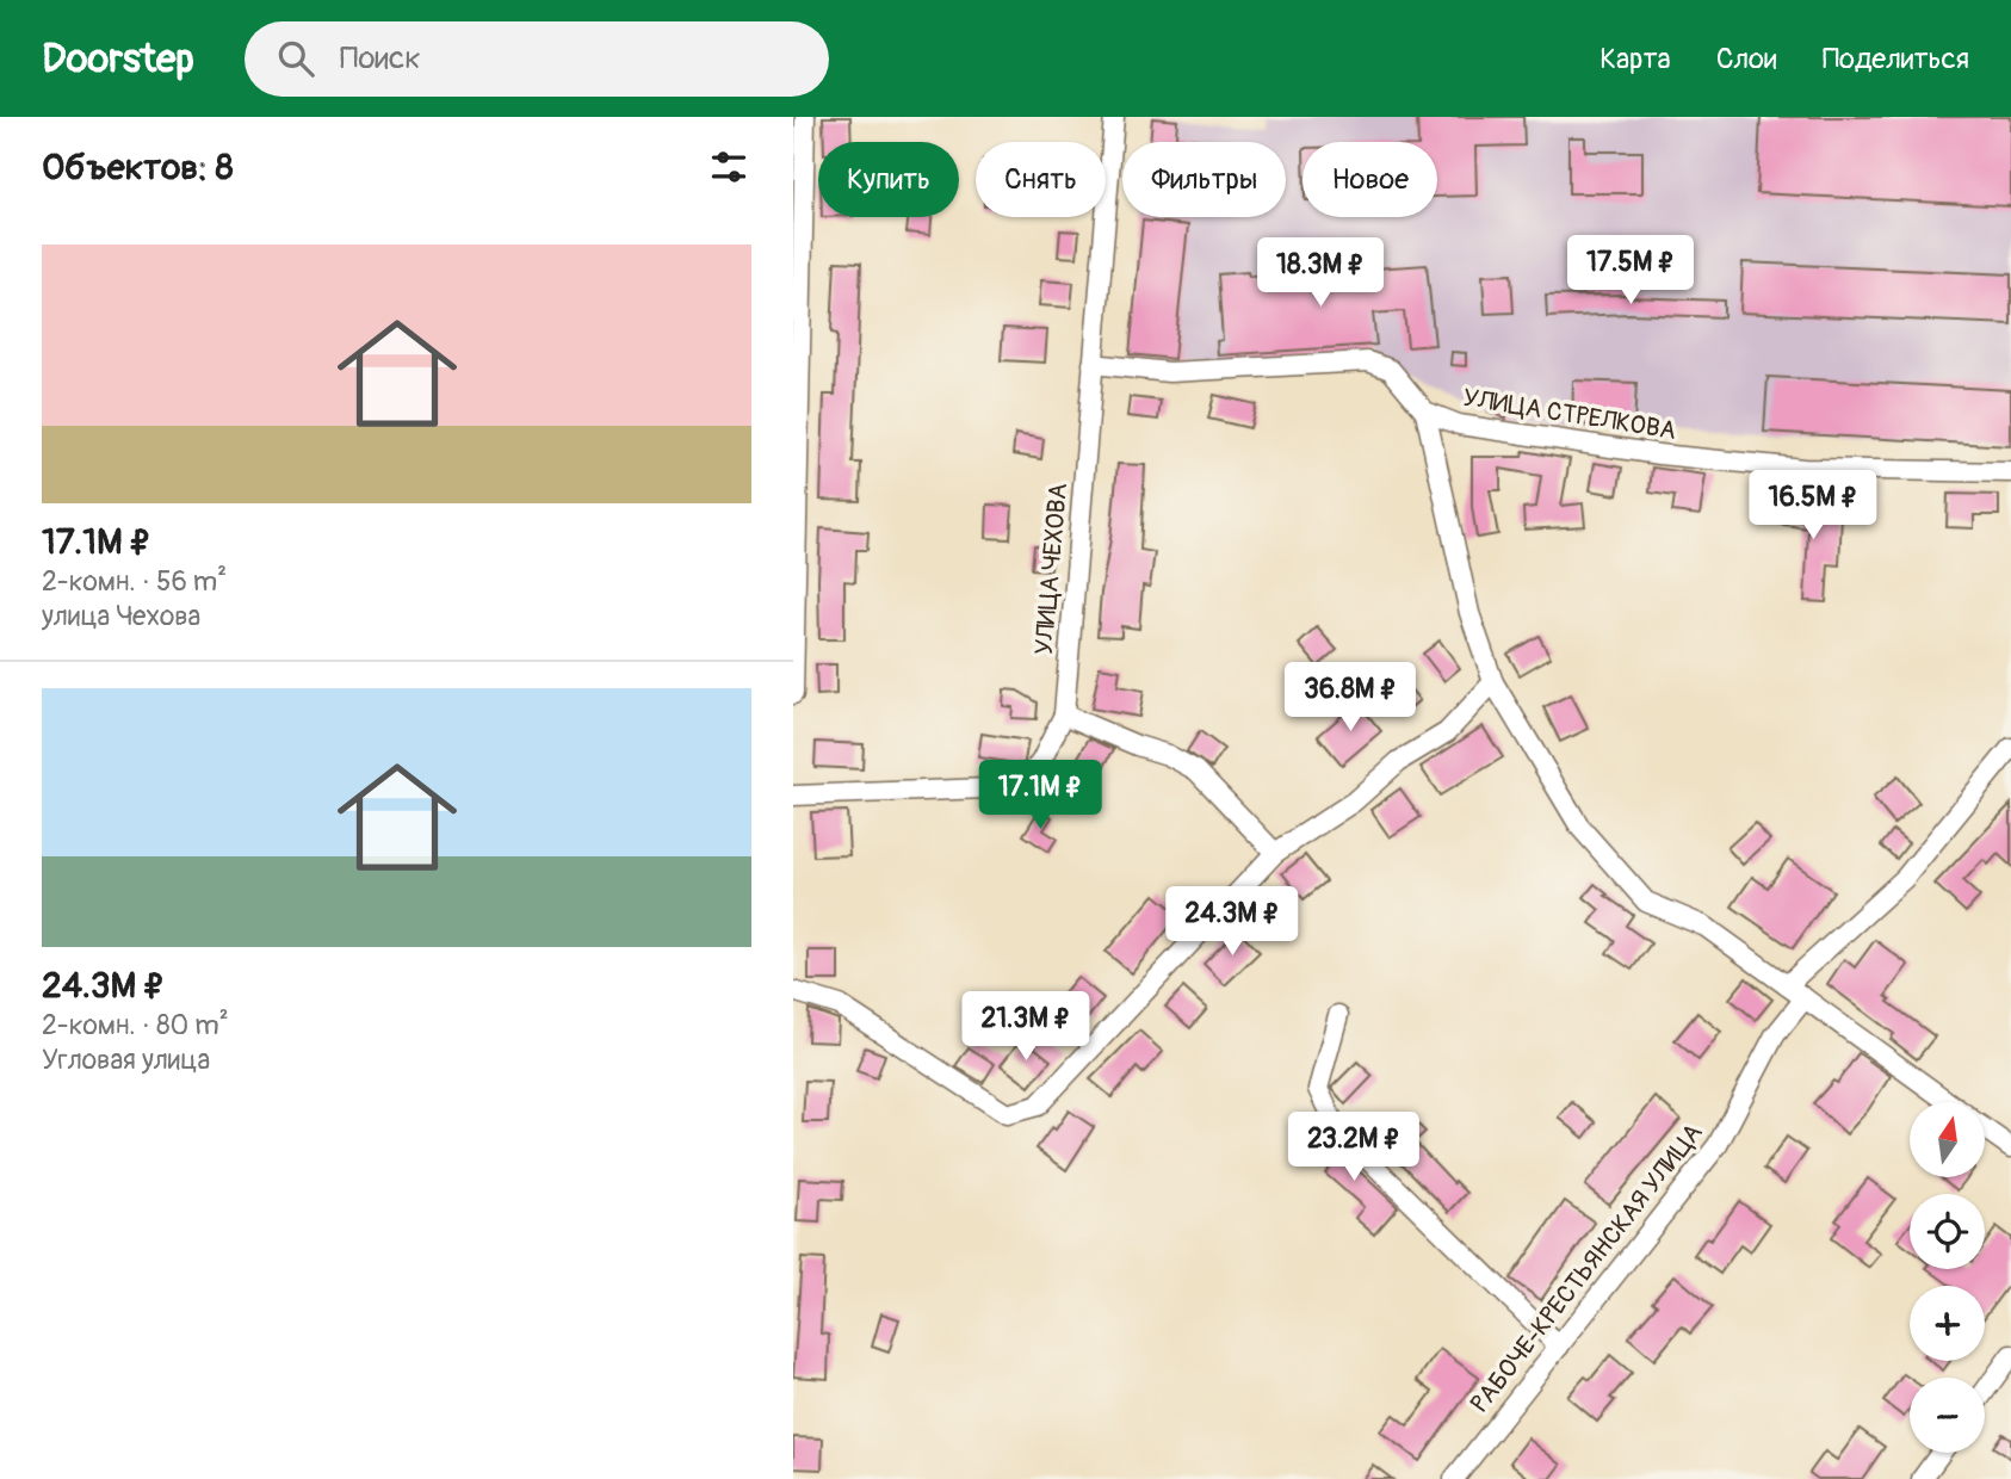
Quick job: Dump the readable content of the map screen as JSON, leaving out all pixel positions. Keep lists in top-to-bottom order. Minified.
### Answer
{"streets":{"street":["УЛИЦА СТРЕЛКОВА","УЛИЦА ЧЕХОВА","РАБОЧЕ-КРЕСТЬЯНСКАЯ УЛИЦА"]},"crossings":[["УЛИЦА СТРЕЛКОВА","УЛИЦА ЧЕХОВА"]],"north":"top","page":{"header":"Doorstep","search":"Поиск","nav":["Карта","Слои","Поделиться"],"heading":"Объектов: 8","chip":["Купить","Снять","Фильтры","Новое"],"list":[{"name":"17.1M ₽","note":"2-комн. · 56 m² · улица Чехова"},{"name":"24.3M ₽","note":"2-комн. · 80 m² · Угловая улица"}],"price":["17.5M ₽","18.3M ₽","16.5M ₽","36.8M ₽","17.1M ₽","24.3M ₽","21.3M ₽","23.2M ₽"],"map_buttons":["+","−"]}}
